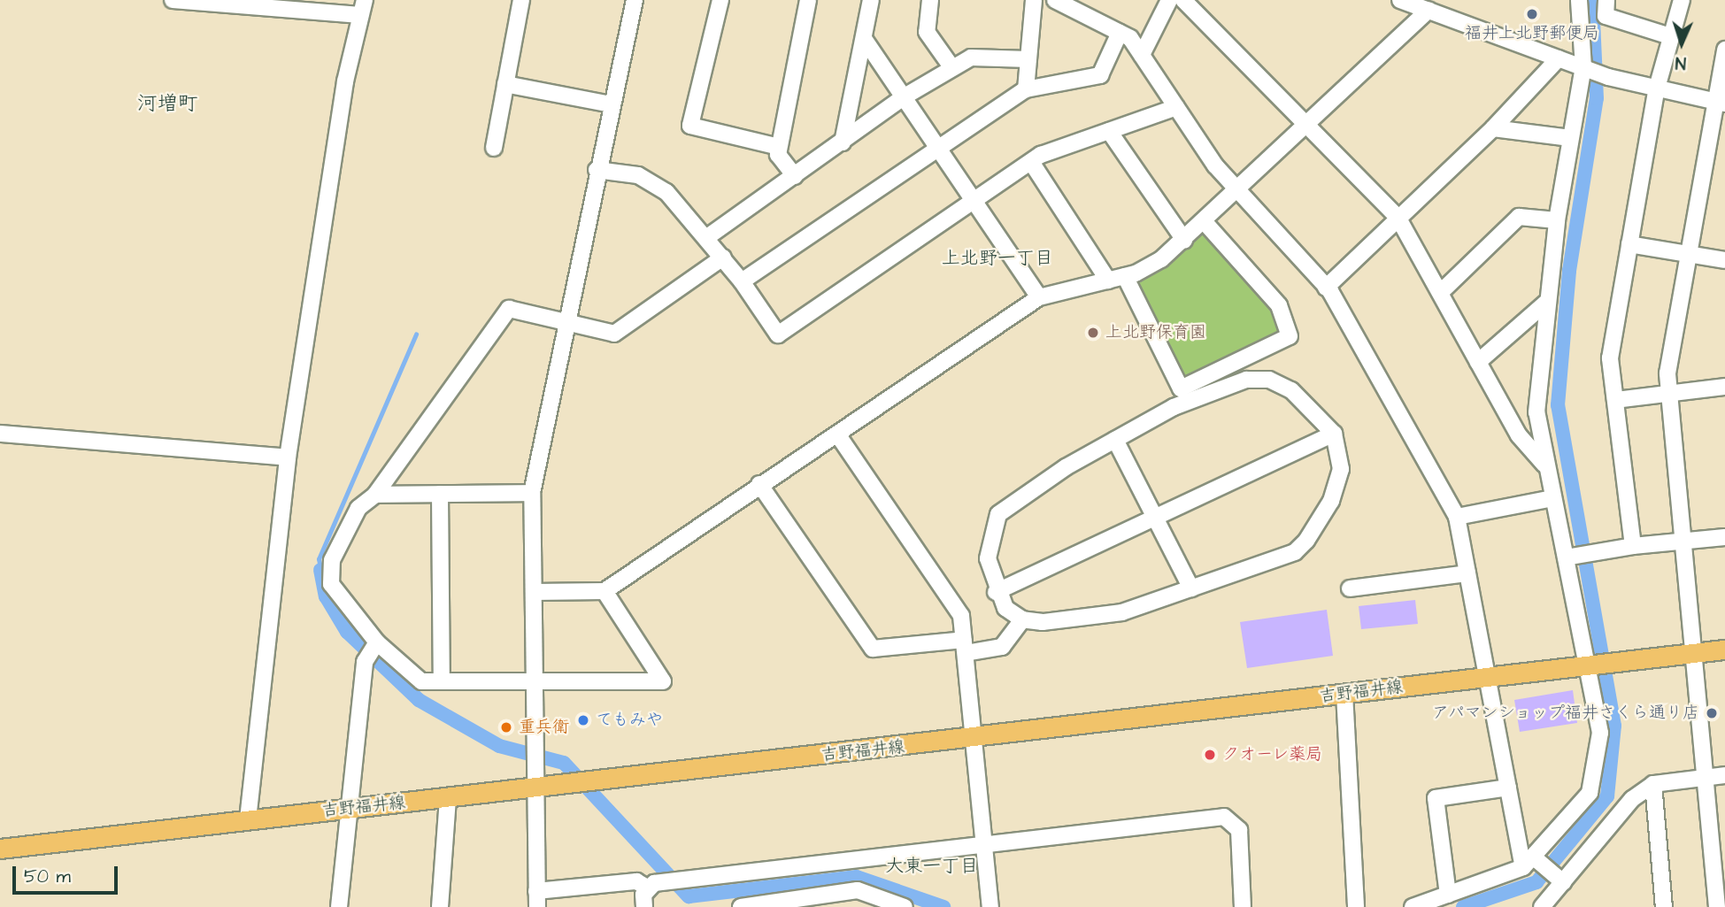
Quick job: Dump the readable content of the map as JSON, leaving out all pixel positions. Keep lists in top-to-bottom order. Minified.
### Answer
{"streets":{"main road":["吉野福井線"]},"districts":["河増町","上北野一丁目","大東一丁目"],"places":["福井上北野郵便局","上北野保育園","アパマンショップ福井さくら通り店","てもみや","重兵衛","クオーレ薬局"],"scale_bar":"50 m","north":"bottom"}
